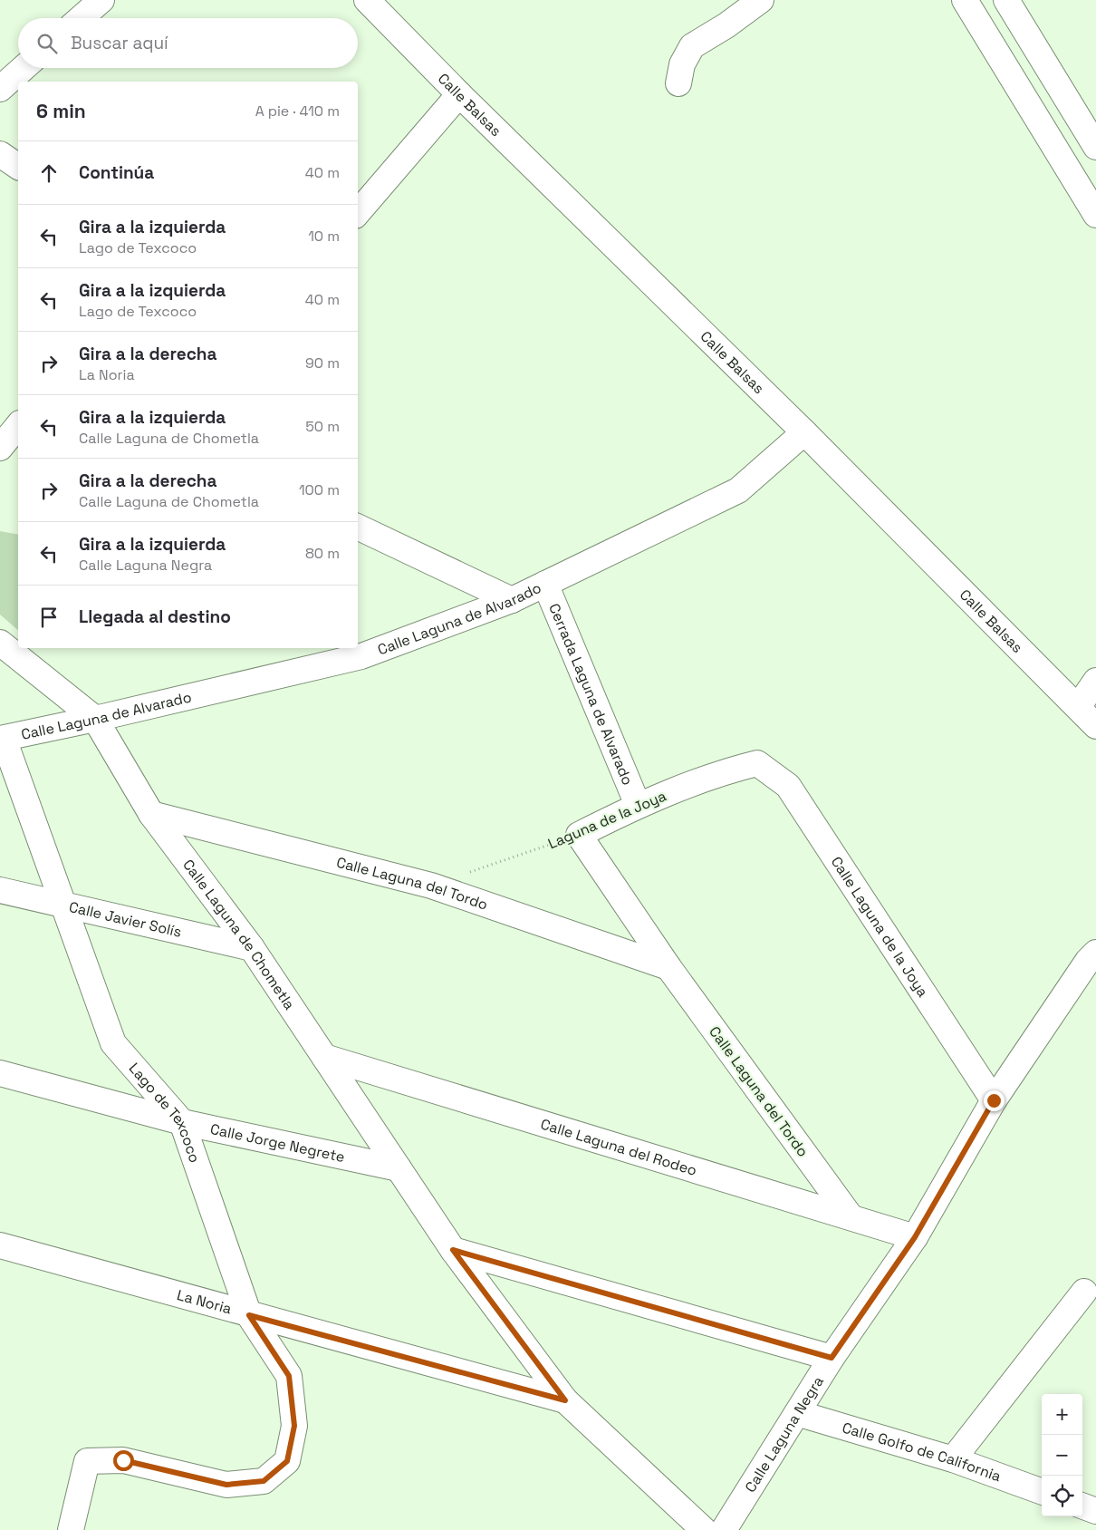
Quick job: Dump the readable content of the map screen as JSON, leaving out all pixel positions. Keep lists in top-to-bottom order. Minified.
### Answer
{"streets":{"main road":["Calle Balsas","Calle Laguna de Alvarado","Cerrada Laguna de Alvarado","Laguna de la Joya","Calle Laguna del Tordo","Calle Javier Solís","Calle Laguna de la Joya","Calle Laguna de Chometla","Lago de Texcoco","Calle Jorge Negrete","Calle Laguna del Rodeo","La Noria","Calle Laguna Negra","Calle Golfo de California"]},"crossings":[["Calle Balsas","Calle Laguna de Alvarado"],["Calle Laguna de Alvarado","Cerrada Laguna de Alvarado"],["Calle Laguna de Alvarado","Calle Laguna de Chometla"],["Calle Laguna de Alvarado","Lago de Texcoco"],["Cerrada Laguna de Alvarado","Laguna de la Joya"],["Laguna de la Joya","Calle Laguna del Tordo"],["Laguna de la Joya","Calle Laguna de la Joya"],["Calle Laguna del Tordo","Calle Laguna de Chometla"],["Calle Laguna del Tordo","Calle Laguna del Rodeo"],["Calle Javier Solís","Calle Laguna de Chometla"],["Calle Javier Solís","Lago de Texcoco"],["Calle Laguna de la Joya","Calle Laguna Negra"],["Calle Laguna de Chometla","Calle Jorge Negrete"],["Calle Laguna de Chometla","Calle Laguna del Rodeo"],["Calle Laguna de Chometla","La Noria"],["Lago de Texcoco","Calle Jorge Negrete"],["Lago de Texcoco","La Noria"],["Calle Laguna del Rodeo","Calle Laguna Negra"],["Calle Laguna Negra","Calle Golfo de California"]],"page":{"search":"Buscar aquí","heading":["6 min","A pie · 410 m"],"list":[["Continúa","40 m"],["Gira a la izquierda","Lago de Texcoco","10 m"],["Gira a la izquierda","Lago de Texcoco","40 m"],["Gira a la derecha","La Noria","90 m"],["Gira a la izquierda","Calle Laguna de Chometla","50 m"],["Gira a la derecha","Calle Laguna de Chometla","100 m"],["Gira a la izquierda","Calle Laguna Negra","80 m"],"Llegada al destino"],"map_buttons":["+","−"]}}
